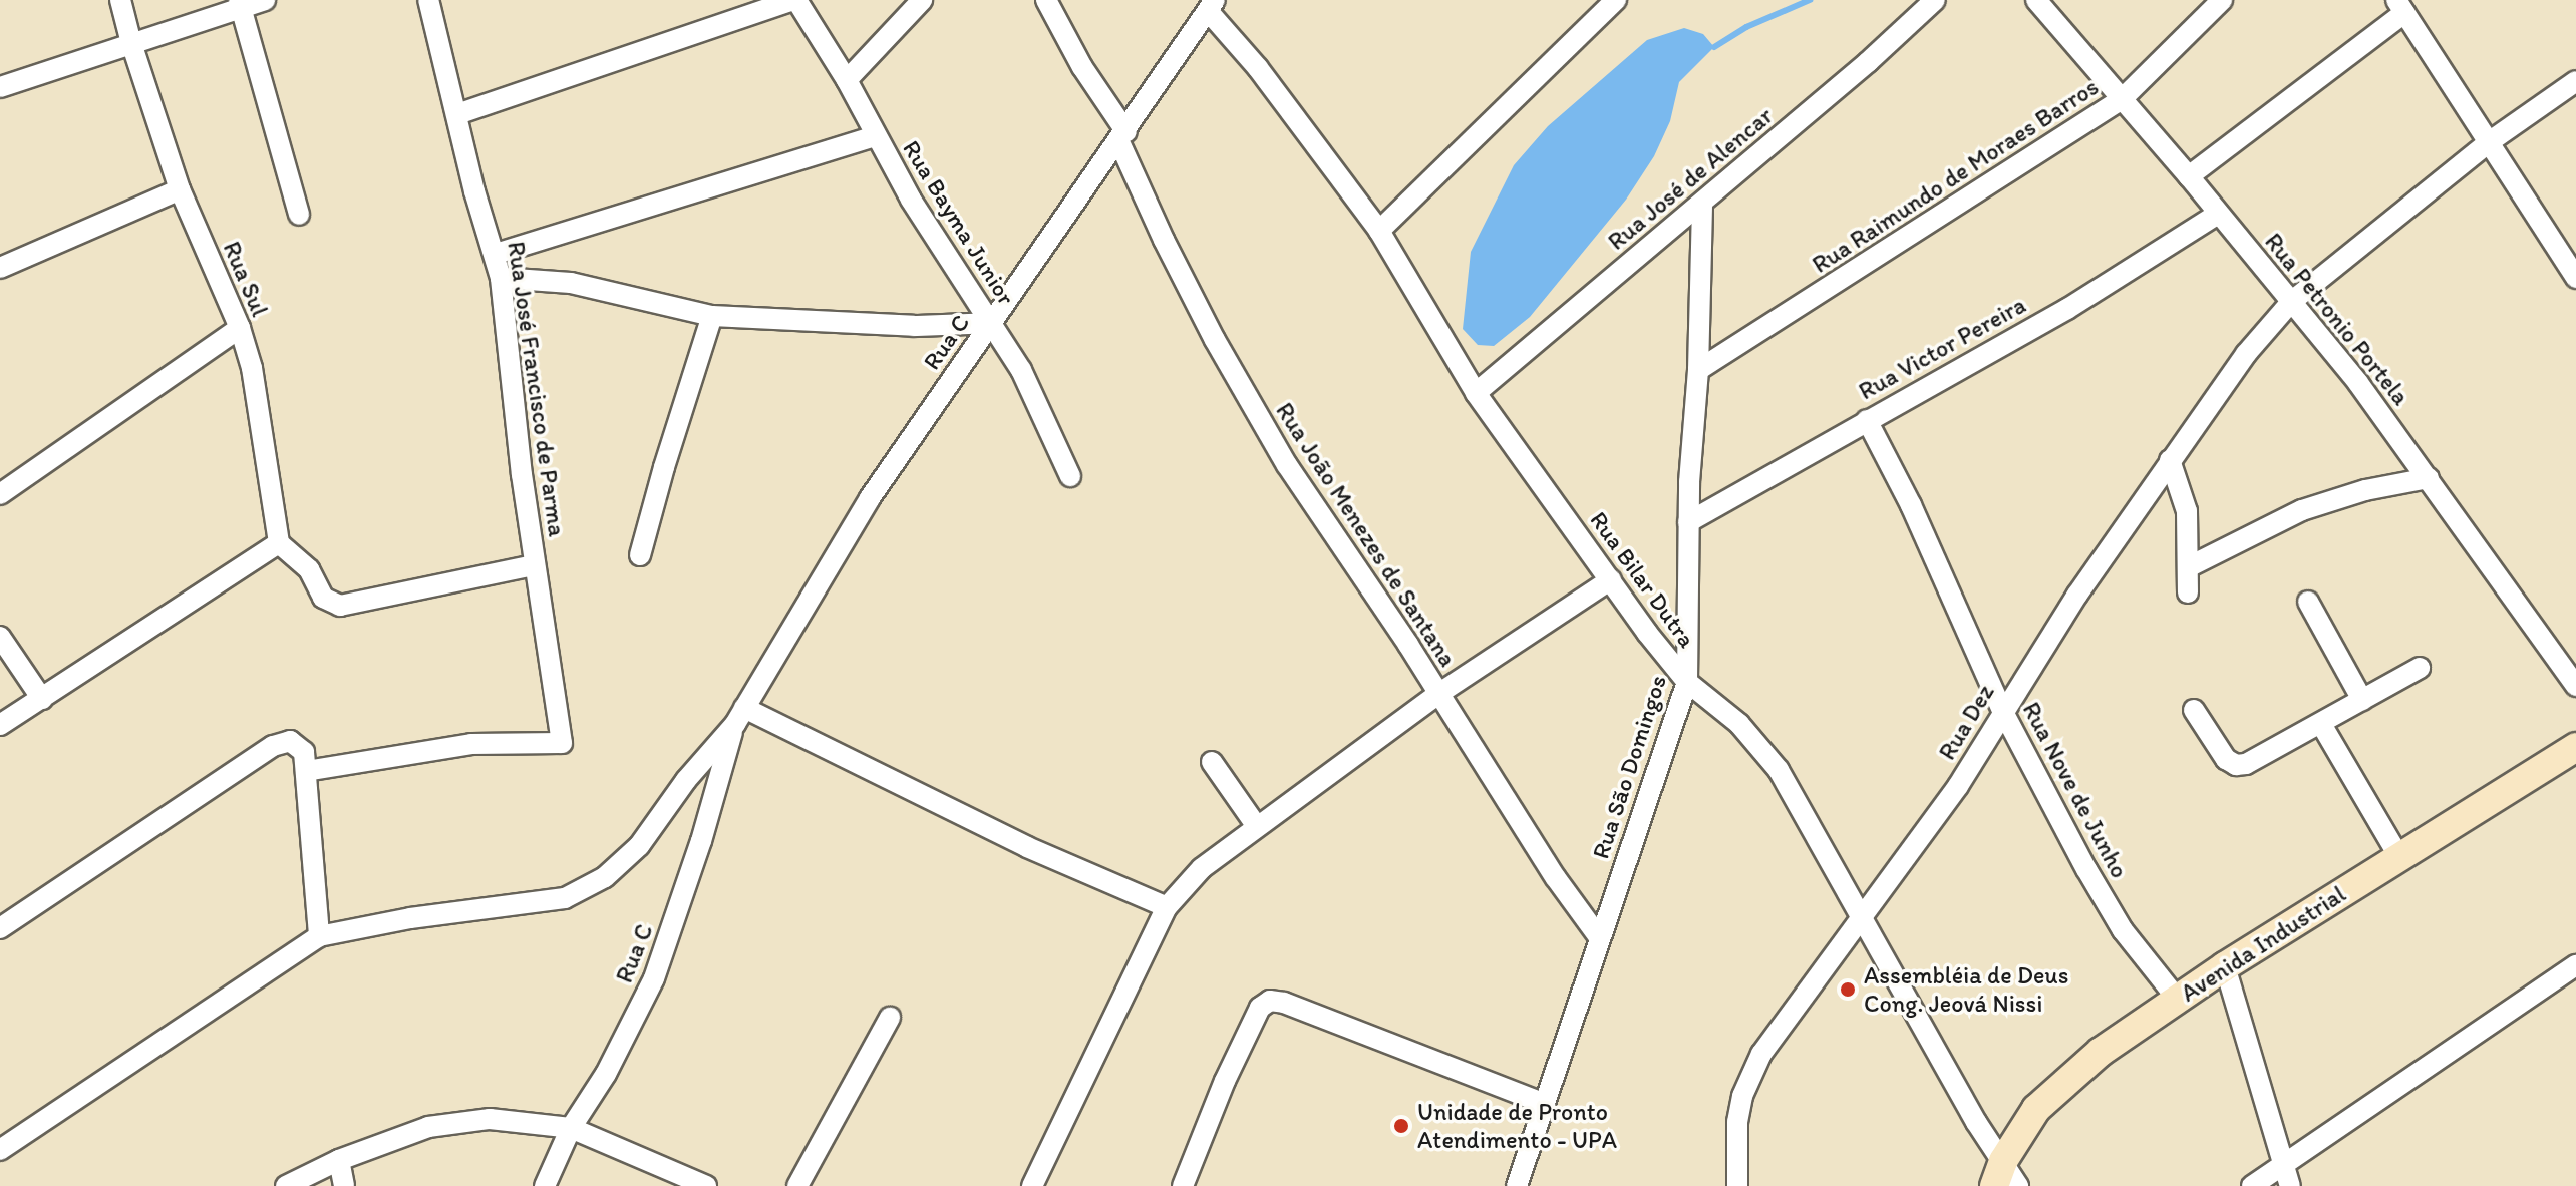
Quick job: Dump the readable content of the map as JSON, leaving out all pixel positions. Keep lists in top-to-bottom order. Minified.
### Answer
{"streets":{"street":["Rua Raimundo de Moraes Barros","Rua José de Alencar","Rua Bayma Junior","Rua Sul","Rua Petronio Portela","Rua C","Rua Victor Pereira","Rua José Francisco de Parma","Rua João Menezes de Santana","Rua Bilar Dutra","Rua Dez","Rua São Domingos","Rua Nove de Junho","Avenida Industrial"]},"crossings":[["Rua Raimundo de Moraes Barros","Rua Petronio Portela"],["Rua Raimundo de Moraes Barros","Rua São Domingos"],["Rua José de Alencar","Rua Bilar Dutra"],["Rua José de Alencar","Rua São Domingos"],["Rua Bayma Junior","Rua C"],["Rua Petronio Portela","Rua Victor Pereira"],["Rua Petronio Portela","Rua Dez"],["Rua C","Rua João Menezes de Santana"],["Rua C","Rua Bilar Dutra"],["Rua Victor Pereira","Rua São Domingos"],["Rua Victor Pereira","Rua Nove de Junho"],["Rua João Menezes de Santana","Rua São Domingos"],["Rua Bilar Dutra","Rua Dez"],["Rua Bilar Dutra","Rua São Domingos"],["Rua Bilar Dutra","Avenida Industrial"],["Rua Dez","Rua Nove de Junho"],["Rua Nove de Junho","Avenida Industrial"]],"places":["Assembléia de Deus Cong. Jeová Nissi","Unidade de Pronto Atendimento - UPA"]}
